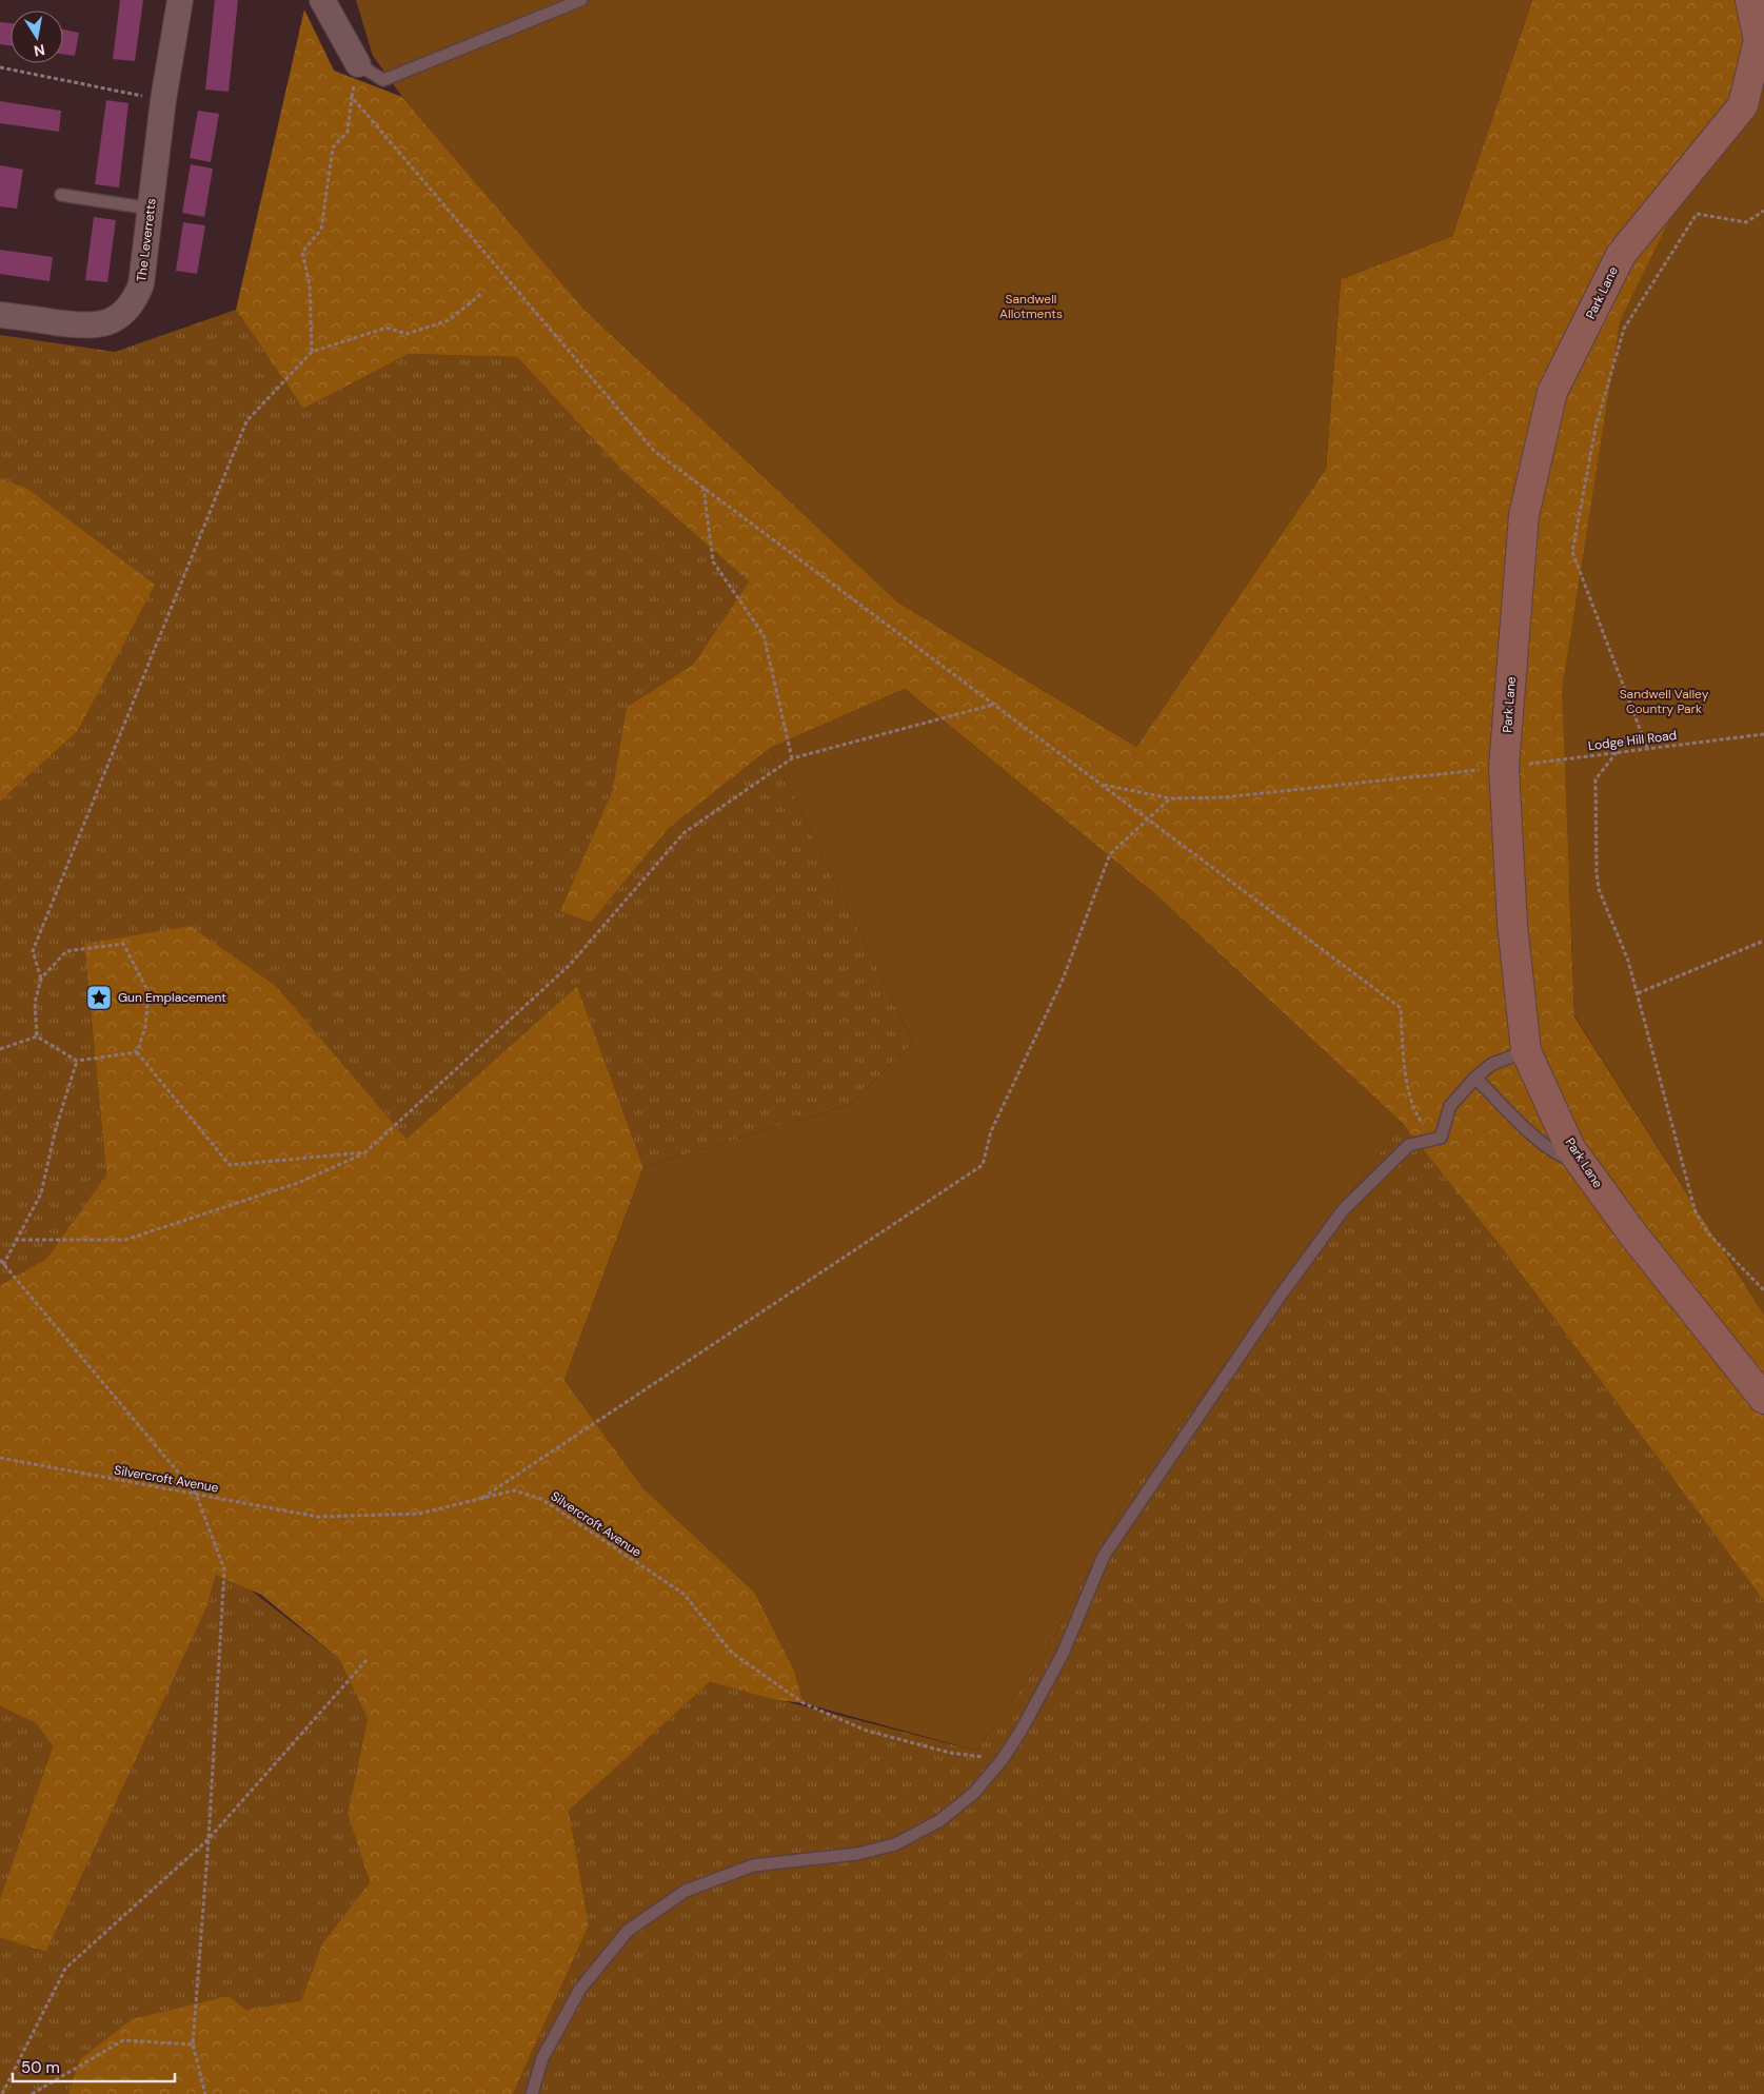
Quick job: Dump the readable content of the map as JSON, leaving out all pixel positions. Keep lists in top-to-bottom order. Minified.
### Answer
{"streets":{"street":["The Leverretts","Park Lane"],"path":["Lodge Hill Road","Silvercroft Avenue"]},"crossings":[["Park Lane","Lodge Hill Road"]],"parks":["Sandwell Allotments","Sandwell Valley Country Park"],"places":{"place":["Gun Emplacement"]},"scale_bar":"50 m","north":"bottom"}
